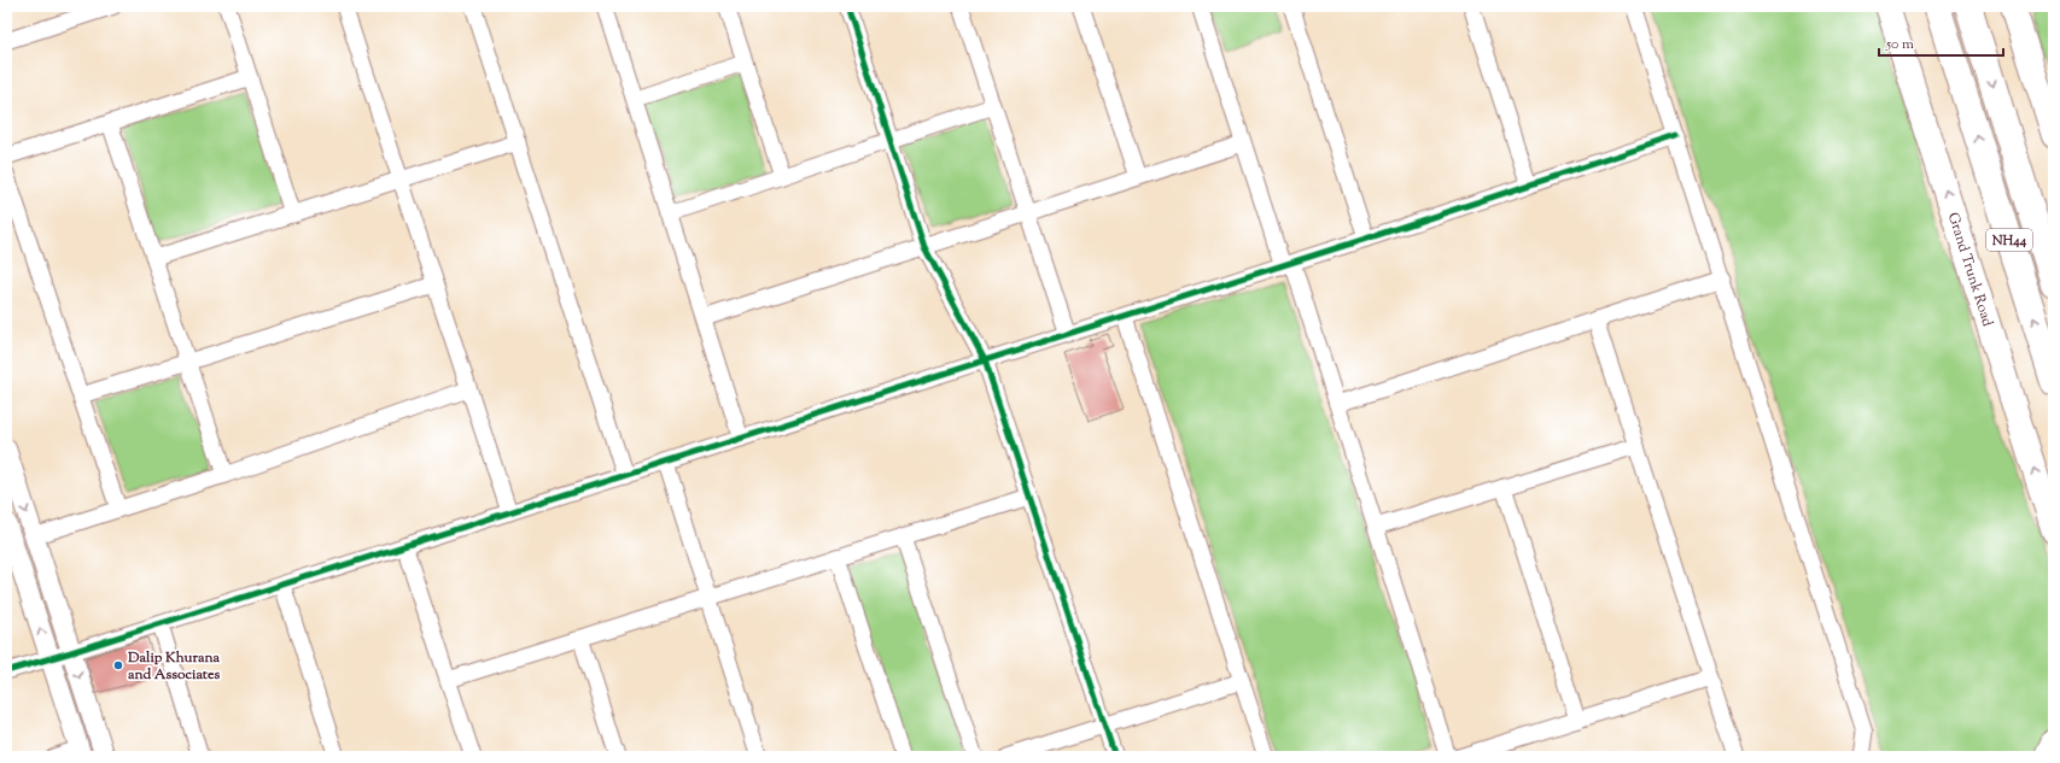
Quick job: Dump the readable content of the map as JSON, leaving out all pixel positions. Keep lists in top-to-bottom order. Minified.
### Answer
{"streets":{"highway":["NH44"],"main road":["Grand Trunk Road"]},"one_way":["Grand Trunk Road"],"places":["Dalip Khurana and Associates"],"scale_bar":"50 m"}
